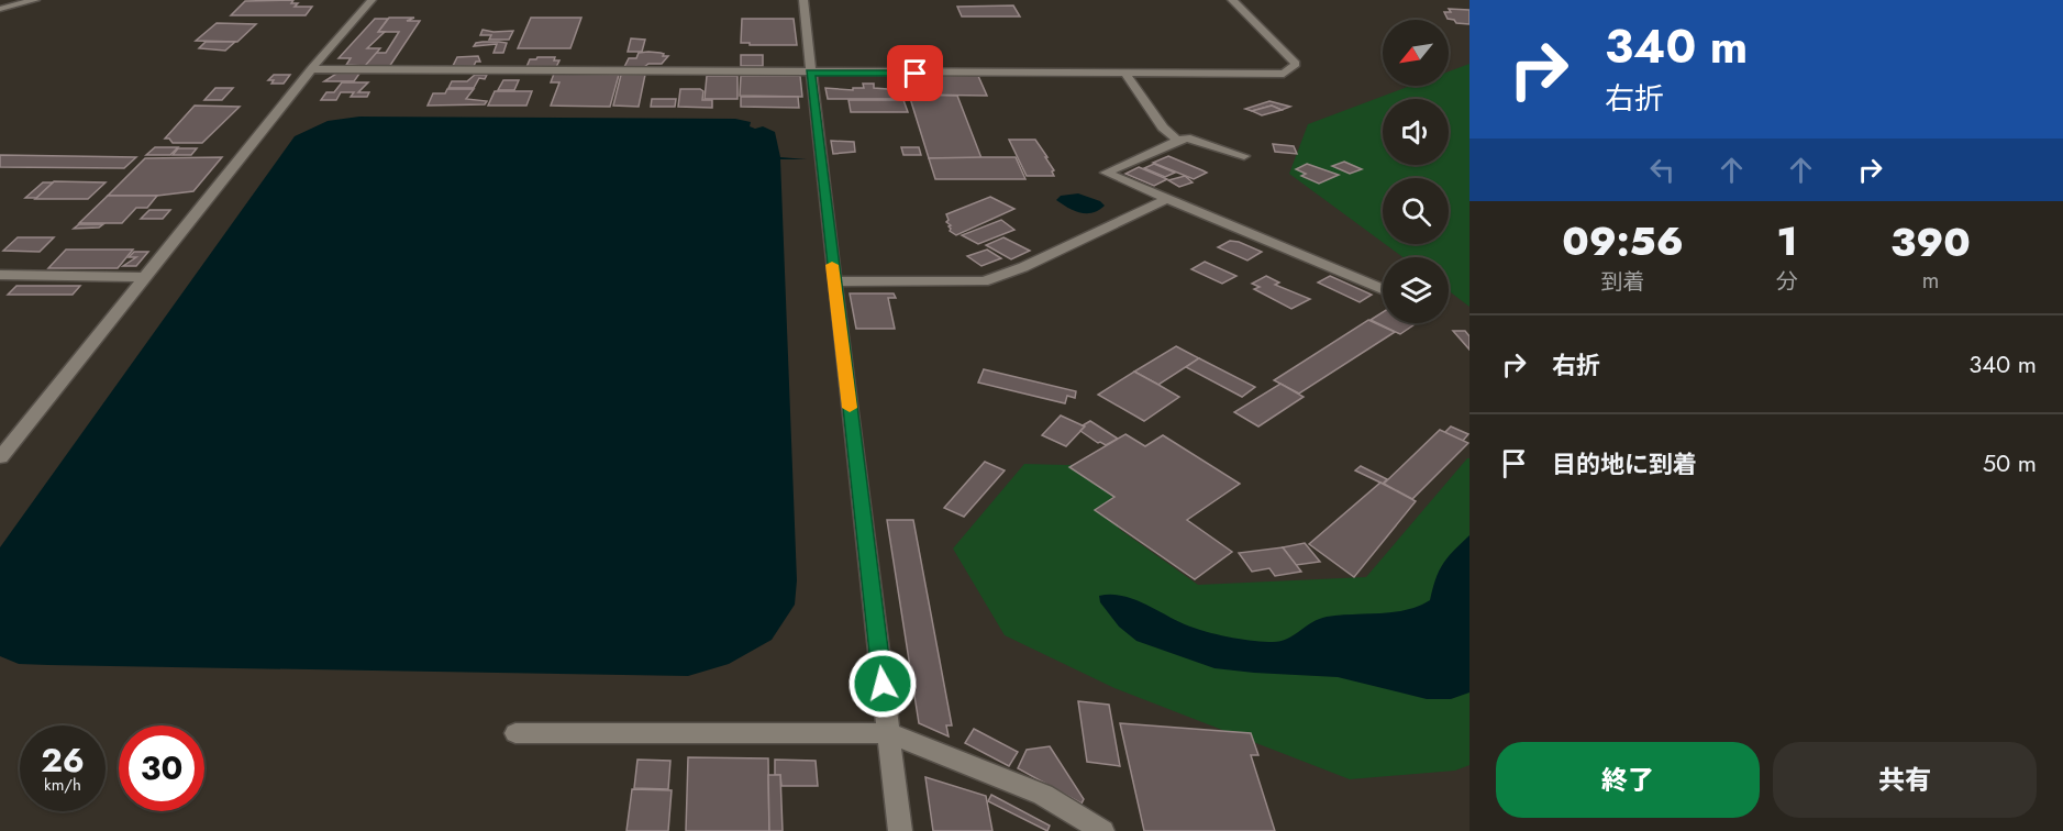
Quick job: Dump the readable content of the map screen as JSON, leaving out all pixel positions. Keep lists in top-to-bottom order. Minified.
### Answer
{"north":"bottom left","page":{"turn":["340 m","右折"],"eta":["09:56","到着","1","分","390","m"],"list":[{"name":"右折","value":"340 m"},{"name":"目的地に到着","value":"50 m"}],"speed":"26 km/h","limit":"30","buttons":["終了","共有"]}}
